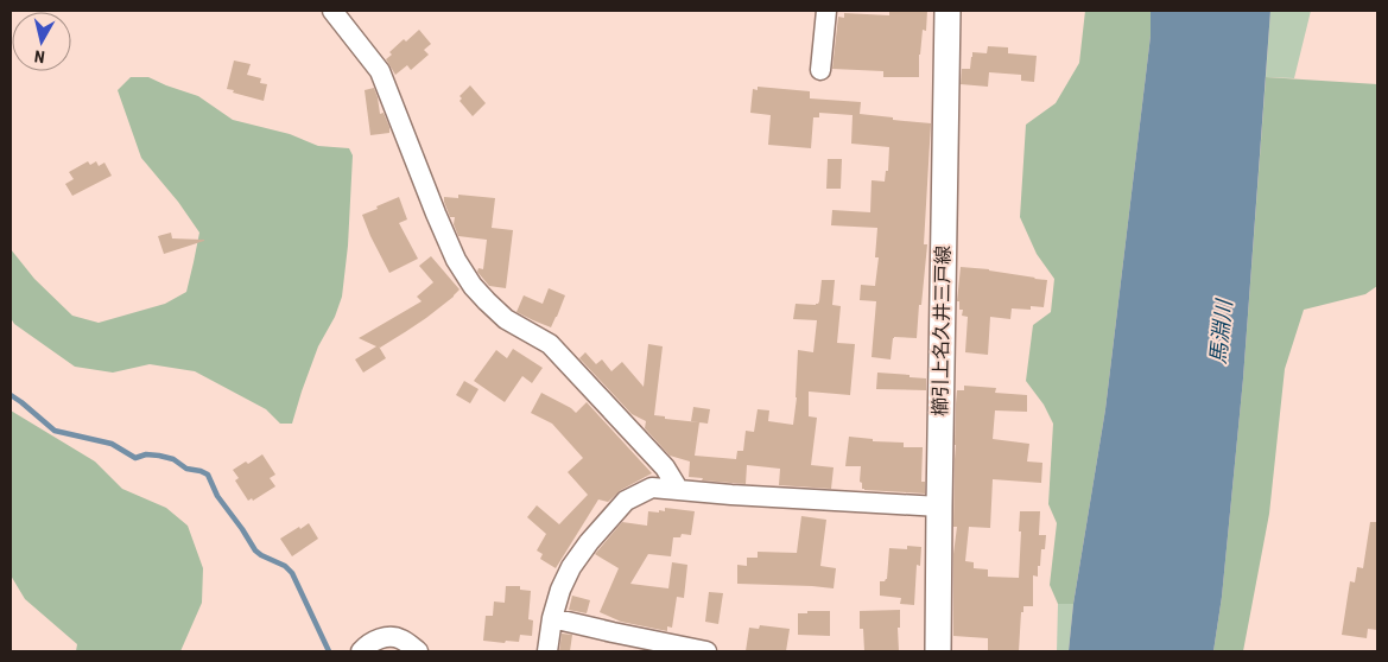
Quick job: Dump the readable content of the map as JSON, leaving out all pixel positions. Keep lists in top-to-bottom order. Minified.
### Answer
{"streets":{"main road":["櫛引上名久井三戸線"]},"water":["馬淵川"],"north":"bottom"}
